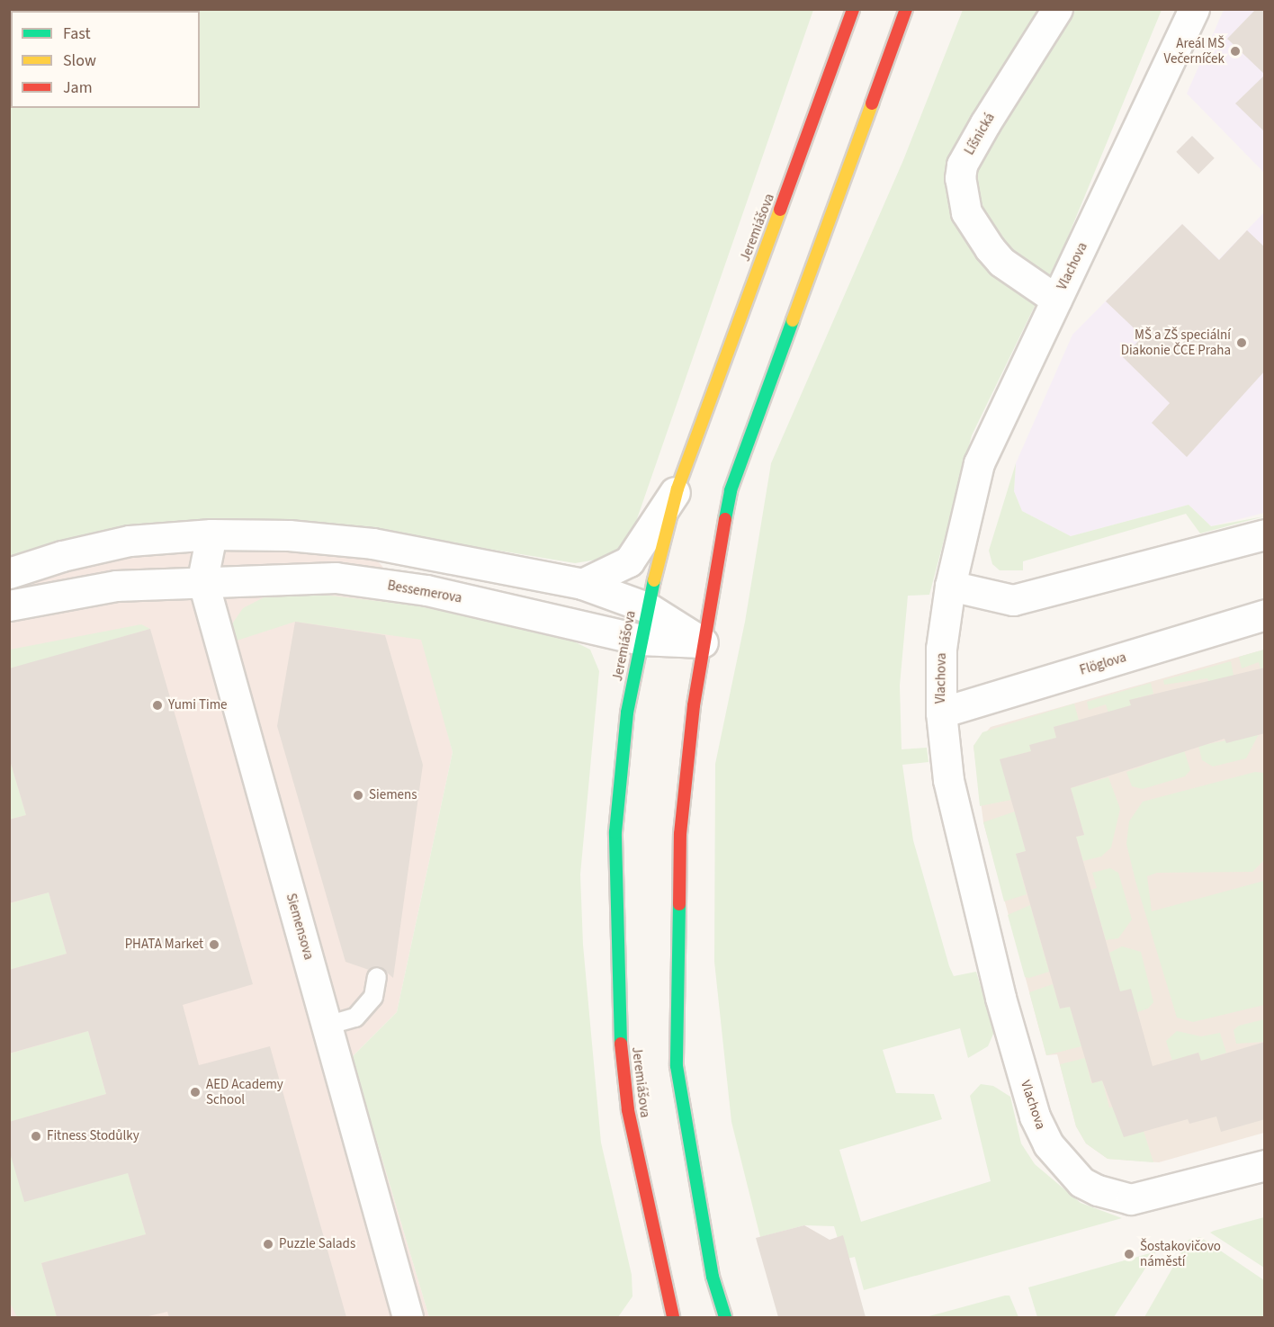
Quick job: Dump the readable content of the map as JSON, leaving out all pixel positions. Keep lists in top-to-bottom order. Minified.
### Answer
{"streets":{"main road":["Jeremiášova"],"street":["Líšnická","Vlachova","Bessemerova","Flöglova","Siemensova"]},"crossings":[["Líšnická","Vlachova"],["Jeremiášova","Bessemerova"],["Vlachova","Flöglova"],["Bessemerova","Siemensova"]],"places":["Areál MŠ Večerníček","MŠ a ZŠ speciální Diakonie ČCE Praha","Yumi Time","Siemens","PHATA Market","AED Academy School","Fitness Stodůlky","Puzzle Salads","Šostakovičovo náměstí"],"legend":["Fast","Slow","Jam"]}
